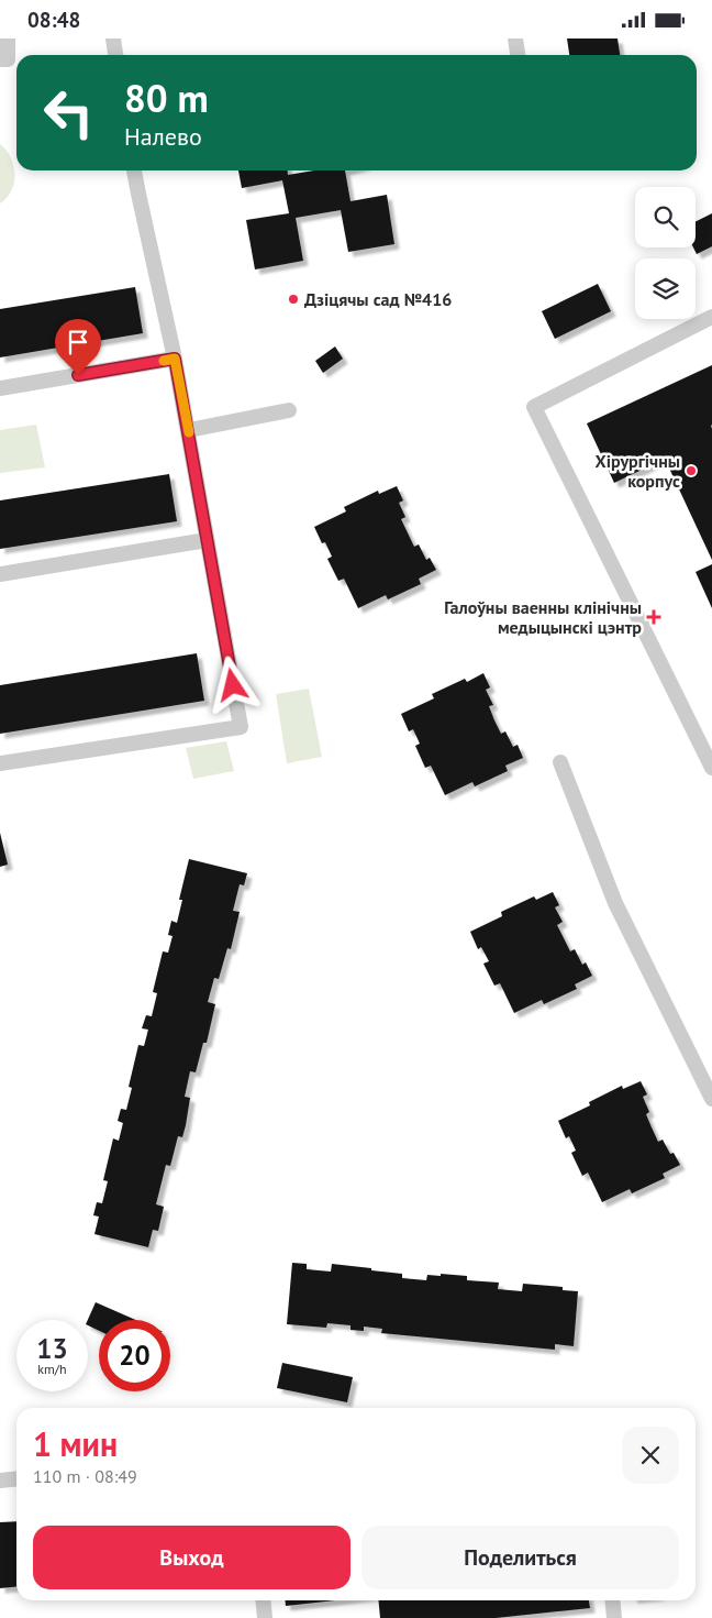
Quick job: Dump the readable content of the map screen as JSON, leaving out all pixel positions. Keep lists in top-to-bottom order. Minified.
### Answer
{"places":{"other":["Дзіцячы сад №416","Хірургічны корпус"],"health":["Галоўны ваенны клінічны медыцынскі цэнтр"]},"page":{"status":"08:48","turn":["80 m","Налево"],"speed":"13 km/h","limit":"20","heading":["1 мин","110 m · 08:49"],"buttons":["Выход","Поделиться"]}}
